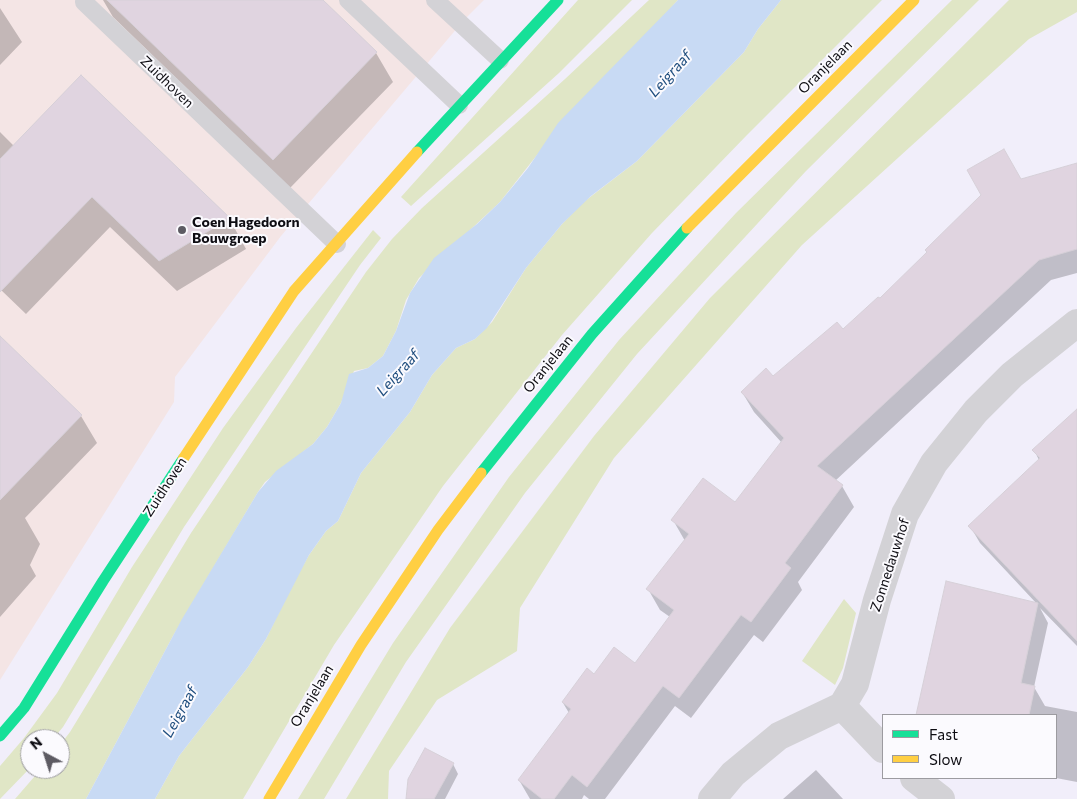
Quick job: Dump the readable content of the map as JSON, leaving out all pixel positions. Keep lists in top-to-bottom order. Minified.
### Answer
{"streets":{"street":["Oranjelaan","Zuidhoven","Zonnedauwhof"]},"water":["Leigraaf"],"places":["Coen Hagedoorn Bouwgroep"],"legend":["Fast","Slow"],"north":"top left"}
